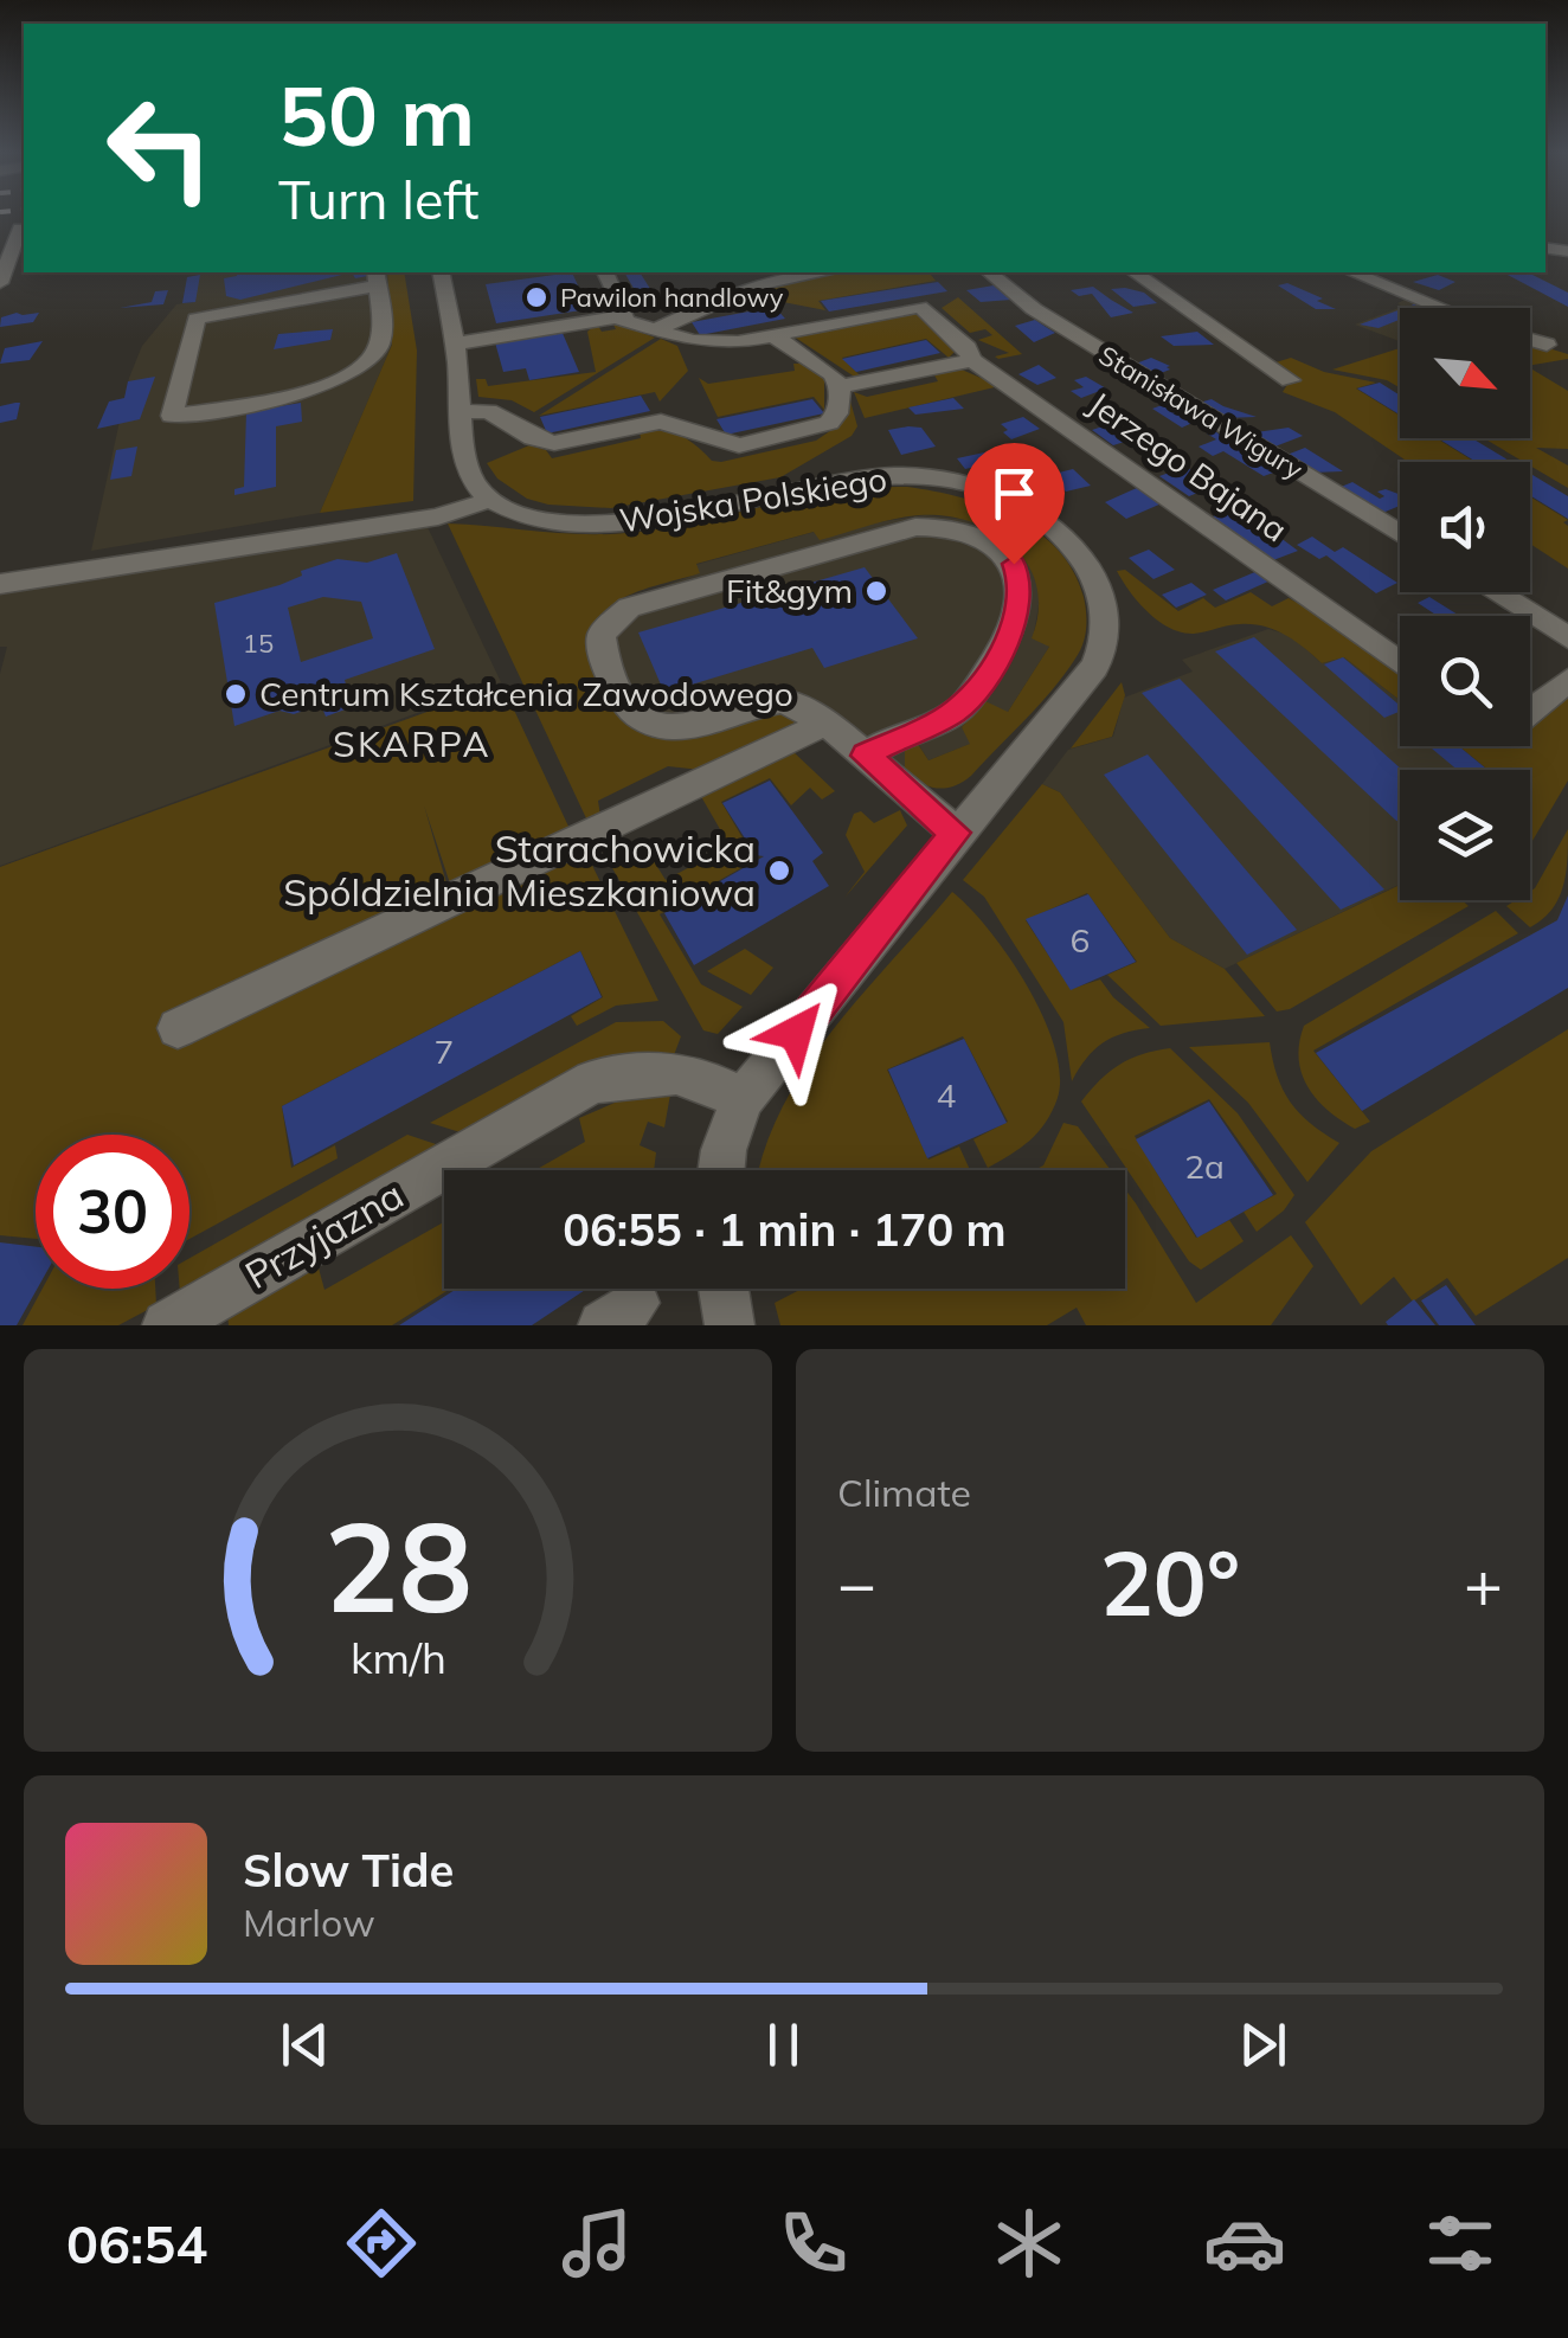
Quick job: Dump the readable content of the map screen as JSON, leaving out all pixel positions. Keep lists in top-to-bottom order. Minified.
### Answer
{"streets":{"street":["Stanisława Wigury","Jerzego Bajana","Wojska Polskiego","Przyjazna"]},"crossings":[["Wojska Polskiego","Przyjazna"]],"districts":["SKARPA"],"places":["Pawilon handlowy","Fit&gym","Centrum Kształcenia Zawodowego","Starachowicka Spóldzielnia Mieszkaniowa"],"house_numbers":["15","6","7","4","2a"],"north":"bottom right","page":{"turn":["50 m","Turn left"],"limit":"30","trip":"06:55 · 1 min · 170 m","tile":"Climate","heat":["−","20°","+"],"song":["Slow Tide","Marlow"],"tabs":"06:54","gauge":["28","km/h"]}}
